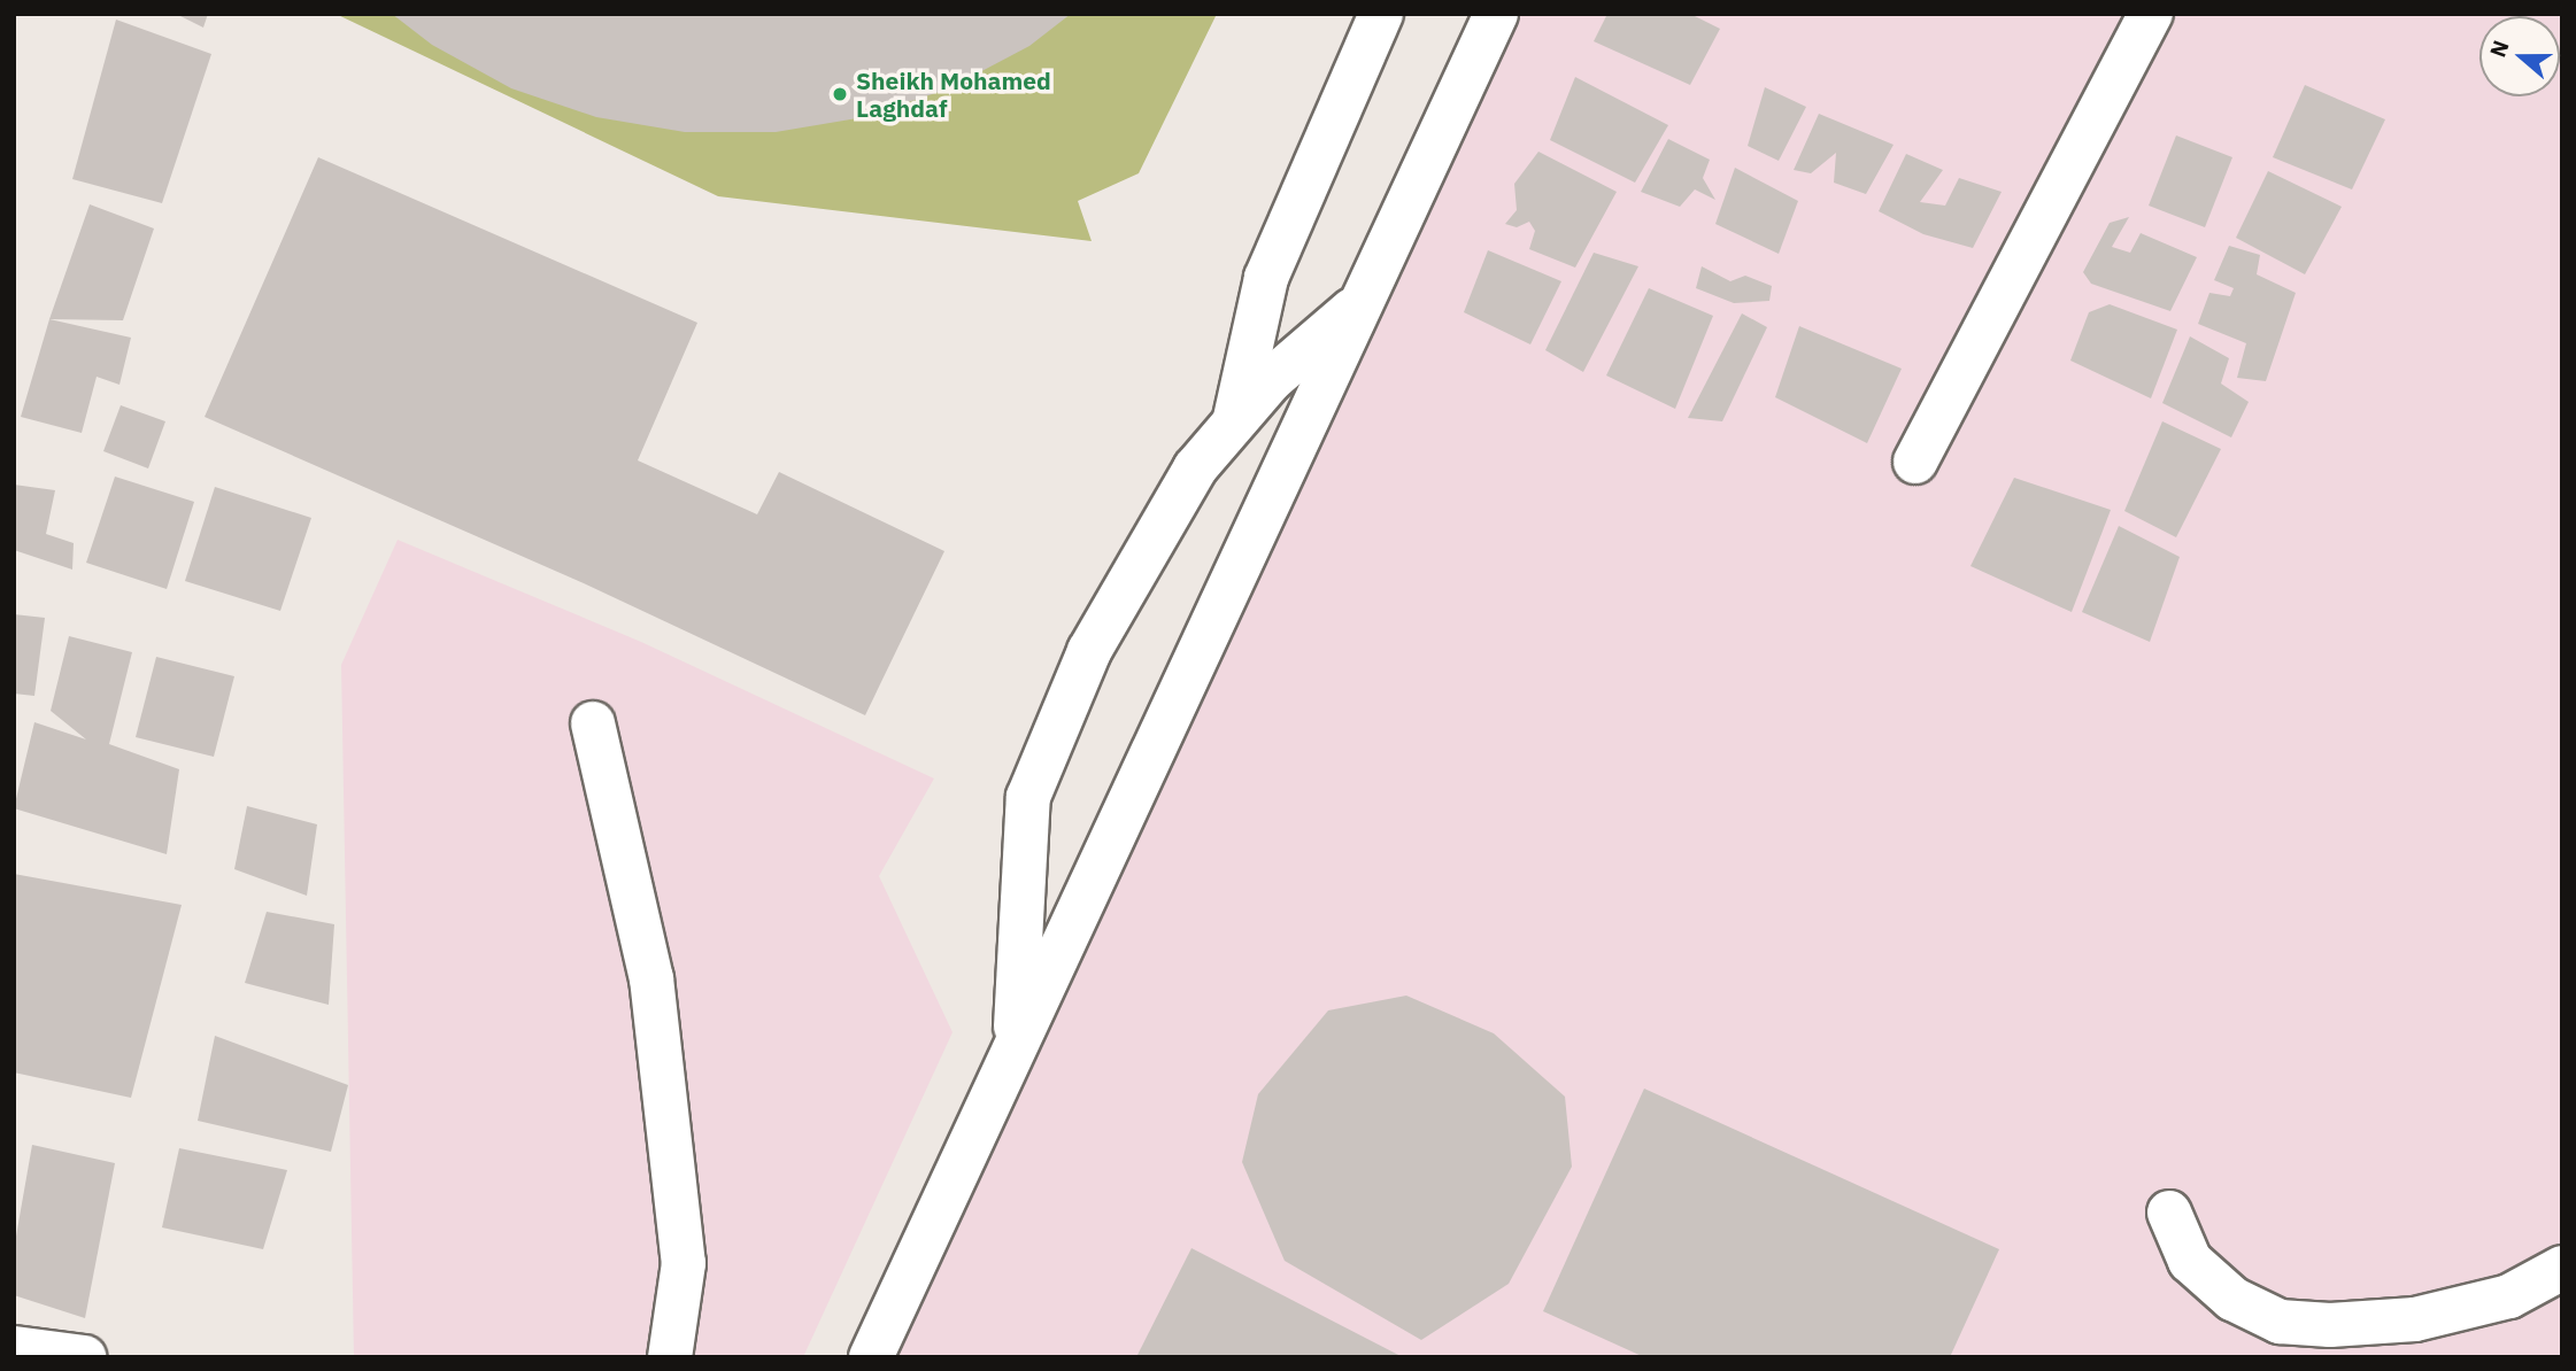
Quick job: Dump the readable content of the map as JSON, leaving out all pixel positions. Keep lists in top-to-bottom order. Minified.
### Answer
{"places":["Sheikh Mohamed Laghdaf"],"north":"left"}
